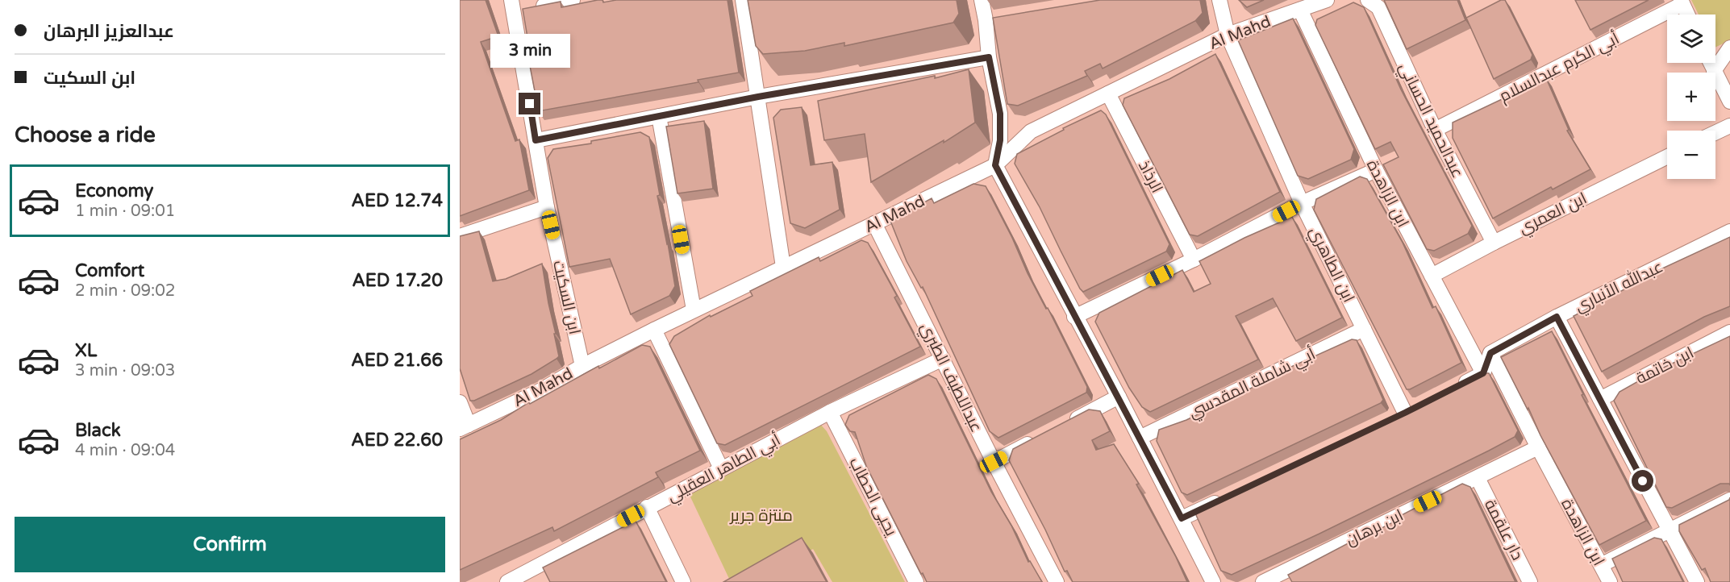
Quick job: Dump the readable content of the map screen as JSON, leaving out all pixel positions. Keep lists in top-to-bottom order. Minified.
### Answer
{"streets":{"street":["Al Mahd","أبي الكرم عبدالسلام","عبدالحميد الحساني","الرذاذ","ابن الزاهدة","ابن العمري","ابن الطاهري","عبدالله الأنباري","ابن السكيت","ابن خاتمة","عبداللطيف الطبري","أبي شاملة المقدسي","أبي الطاهر العقيلي","يحيى الحطاب","ابن برهان","دار علقمة"]},"crossings":[["Al Mahd","الرذاذ"],["Al Mahd","ابن الزاهدة"],["Al Mahd","ابن الطاهري"],["Al Mahd","ابن السكيت"],["Al Mahd","عبداللطيف الطبري"],["أبي الكرم عبدالسلام","عبدالحميد الحساني"],["عبدالحميد الحساني","ابن العمري"],["ابن الزاهدة","ابن العمري"],["ابن الزاهدة","عبدالله الأنباري"],["ابن الزاهدة","ابن برهان"],["ابن الطاهري","أبي شاملة المقدسي"],["عبداللطيف الطبري","أبي الطاهر العقيلي"],["أبي الطاهر العقيلي","يحيى الحطاب"],["ابن برهان","دار علقمة"]],"parks":["منتزة جرير"],"page":{"banner":["عبدالعزيز البرهان","ابن السكيت"],"map_buttons":["+","−"],"bubble":"3 min","heading":"Choose a ride","list":[{"name":"Economy","note":"1 min · 09:01","value":"AED 12.74"},{"name":"Comfort","note":"2 min · 09:02","value":"AED 17.20"},{"name":"XL","note":"3 min · 09:03","value":"AED 21.66"},{"name":"Black","note":"4 min · 09:04","value":"AED 22.60"}],"buttons":"Confirm"}}
